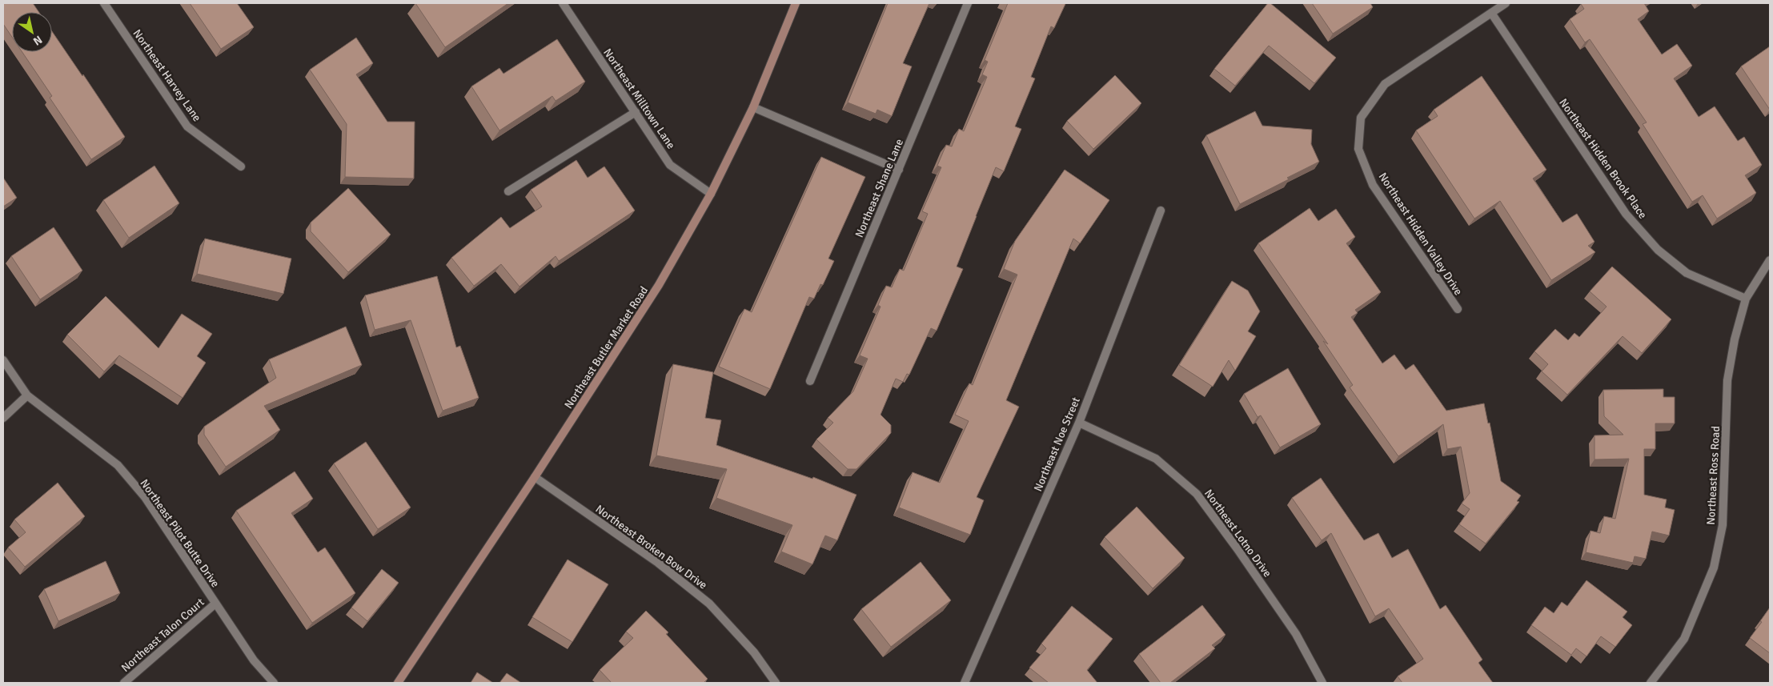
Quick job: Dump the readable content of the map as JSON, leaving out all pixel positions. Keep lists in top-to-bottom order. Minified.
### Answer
{"streets":{"main road":["Northeast Butler Market Road"],"street":["Northeast Harvey Lane","Northeast Milltown Lane","Northeast Hidden Brook Place","Northeast Shane Lane","Northeast Hidden Valley Drive","Northeast Noe Street","Northeast Ross Road","Northeast Pilot Butte Drive","Northeast Lotno Drive","Northeast Broken Bow Drive","Northeast Talon Court"]},"crossings":[["Northeast Milltown Lane","Northeast Butler Market Road"],["Northeast Hidden Brook Place","Northeast Hidden Valley Drive"],["Northeast Hidden Brook Place","Northeast Ross Road"],["Northeast Butler Market Road","Northeast Broken Bow Drive"],["Northeast Noe Street","Northeast Lotno Drive"],["Northeast Pilot Butte Drive","Northeast Talon Court"]],"north":"bottom right"}
